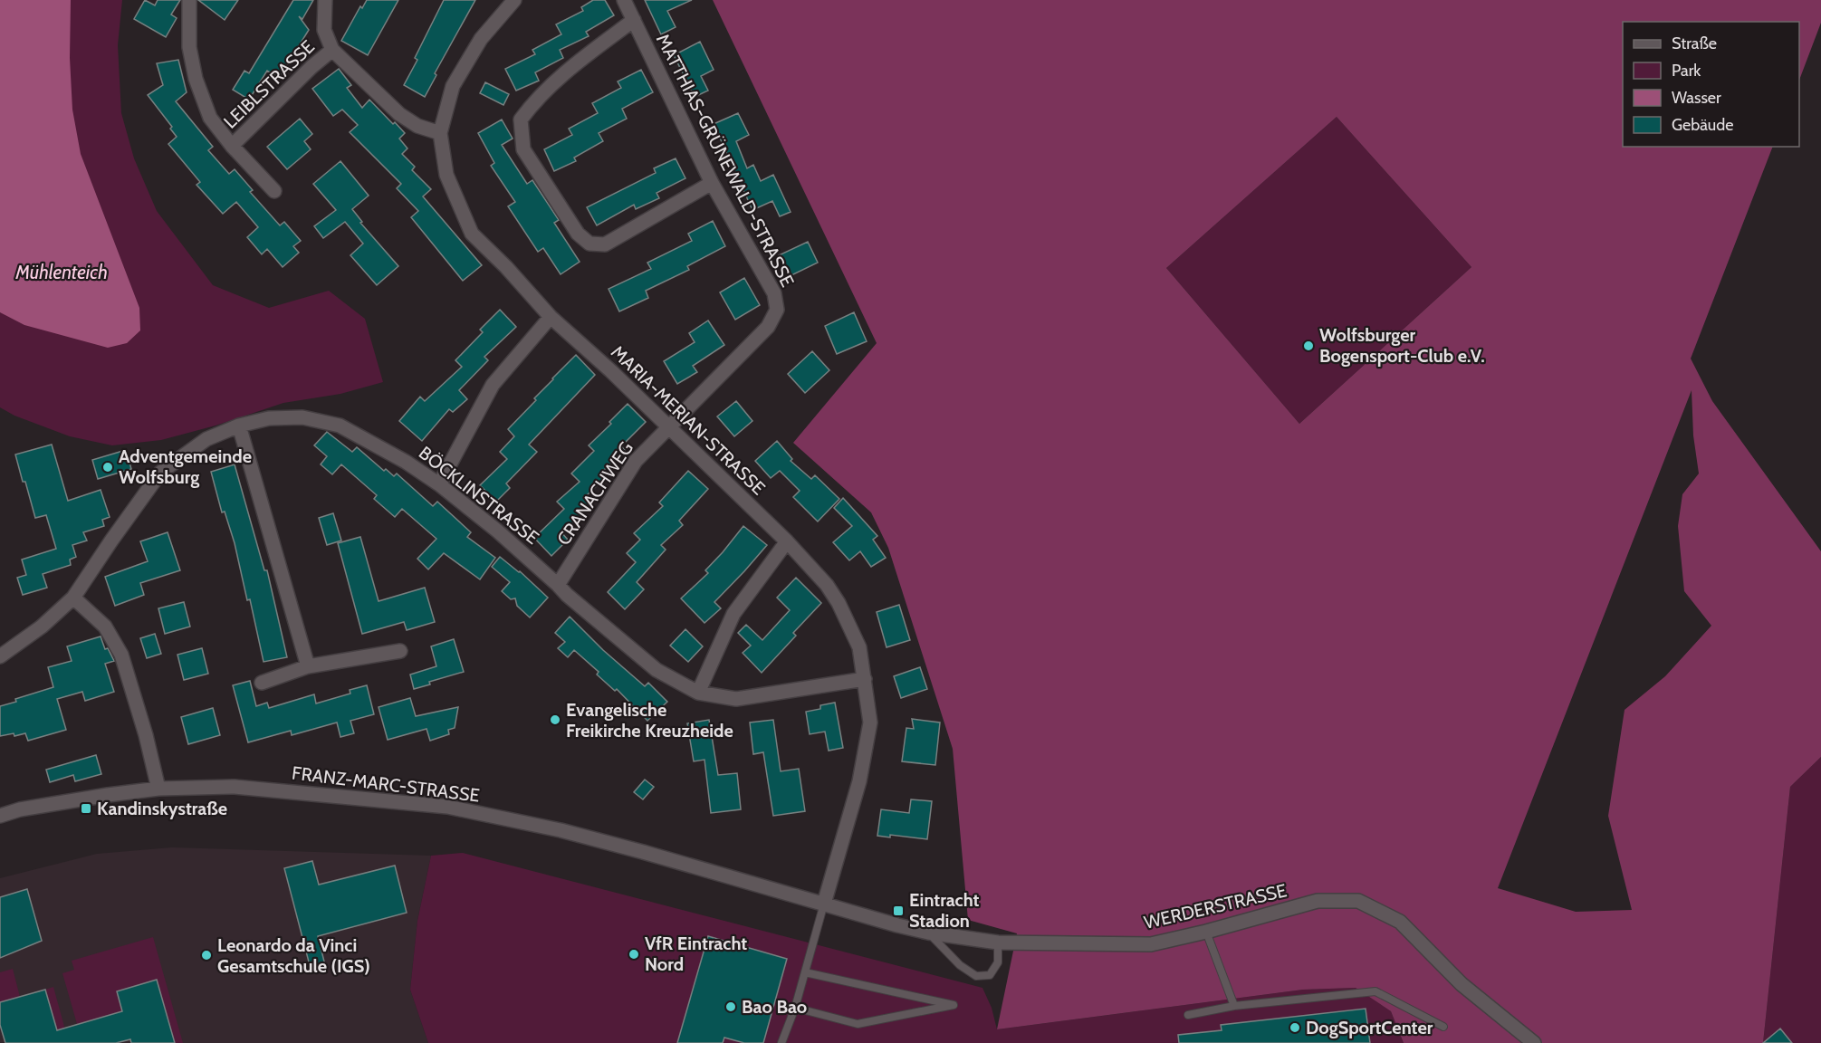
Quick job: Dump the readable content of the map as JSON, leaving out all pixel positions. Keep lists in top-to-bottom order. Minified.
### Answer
{"streets":{"street":["LEIBLSTRASSE","MATTHIAS-GRÜNEWALD-STRASSE","MARIA-MERIAN-STRASSE","CRANACHWEG","BÖCKLINSTRASSE","FRANZ-MARC-STRASSE","WERDERSTRASSE"]},"crossings":[["MATTHIAS-GRÜNEWALD-STRASSE","MARIA-MERIAN-STRASSE"],["MATTHIAS-GRÜNEWALD-STRASSE","CRANACHWEG"],["MARIA-MERIAN-STRASSE","CRANACHWEG"],["MARIA-MERIAN-STRASSE","BÖCKLINSTRASSE"],["MARIA-MERIAN-STRASSE","FRANZ-MARC-STRASSE"],["MARIA-MERIAN-STRASSE","WERDERSTRASSE"],["CRANACHWEG","BÖCKLINSTRASSE"],["FRANZ-MARC-STRASSE","WERDERSTRASSE"]],"water":["Mühlenteich"],"places":{"other":["Wolfsburger Bogensport-Club e.V.","Adventgemeinde Wolfsburg","Evangelische Freikirche Kreuzheide","VfR Eintracht Nord","Leonardo da Vinci Gesamtschule (IGS)","Bao Bao","DogSportCenter"],"transit":["Kandinskystraße","Eintracht Stadion"]},"legend":["Straße","Park","Wasser","Gebäude"]}
